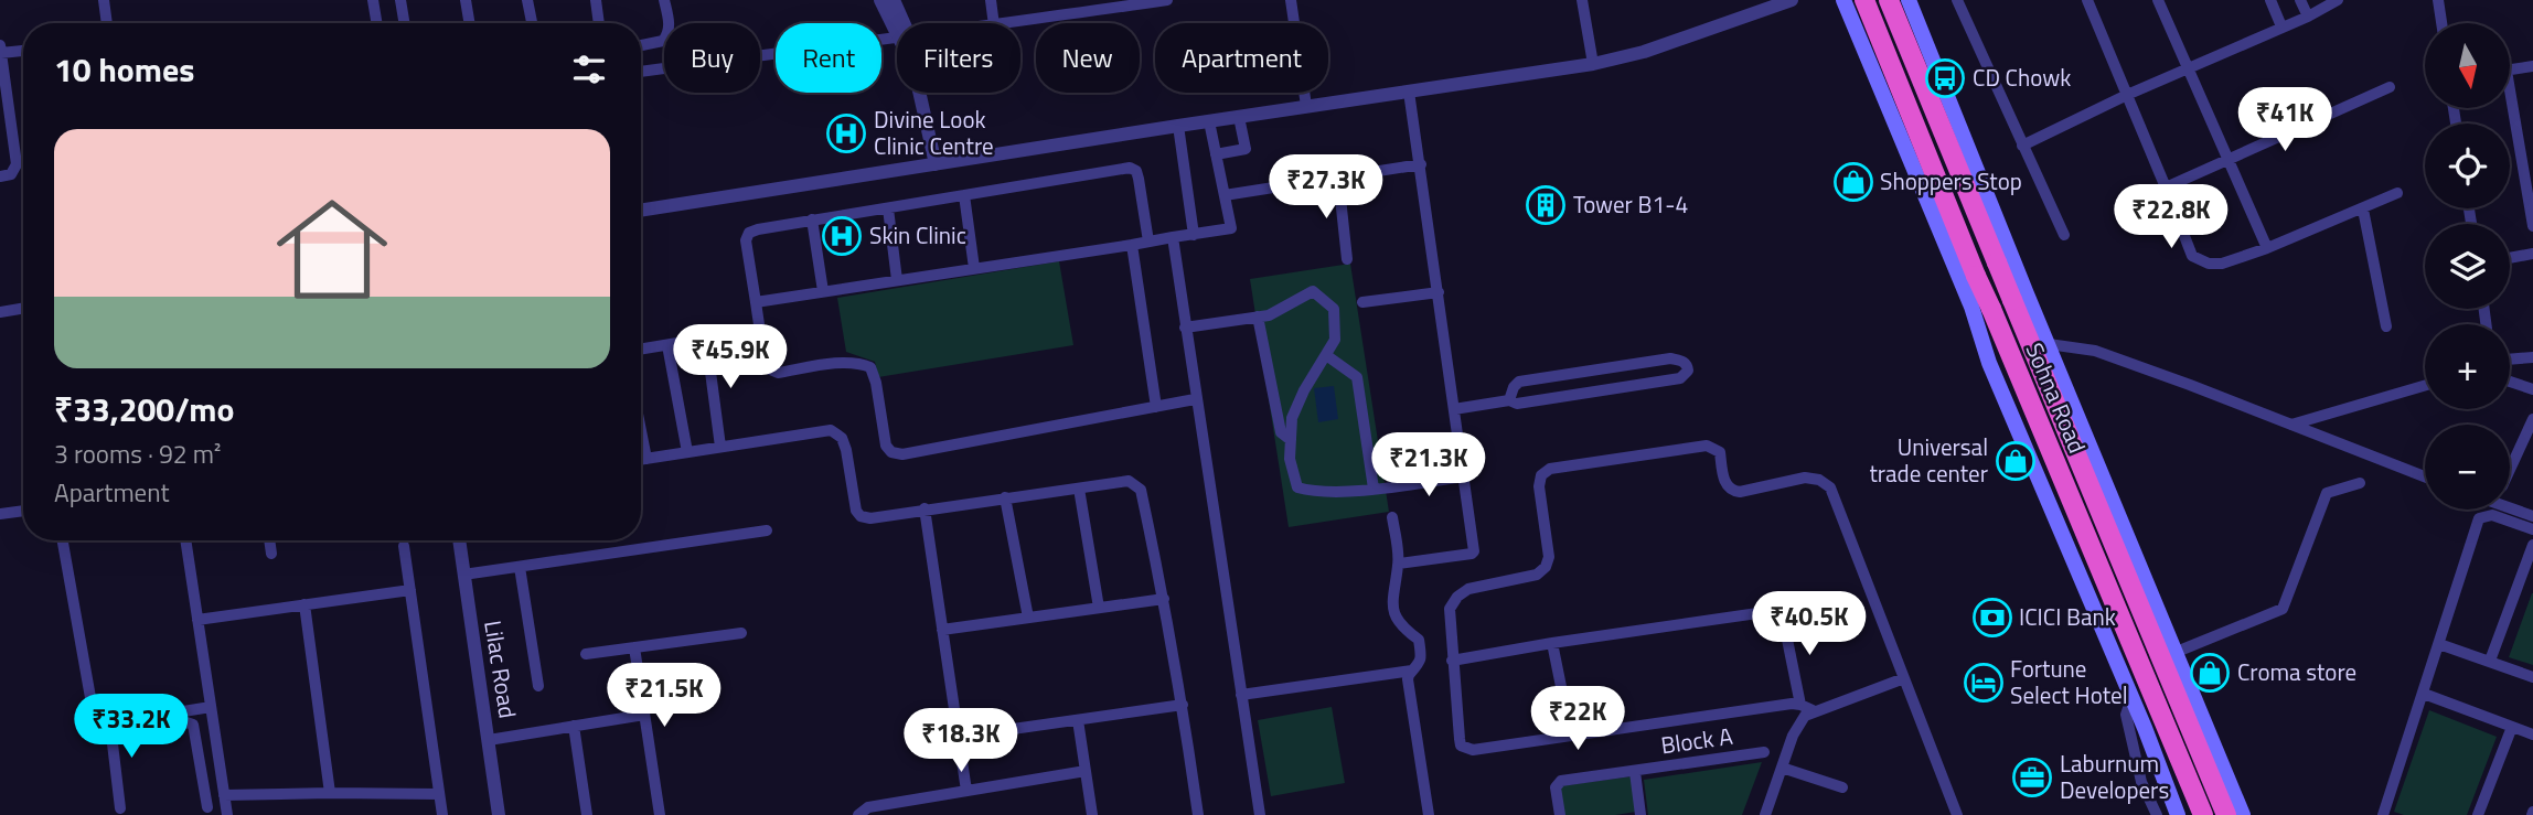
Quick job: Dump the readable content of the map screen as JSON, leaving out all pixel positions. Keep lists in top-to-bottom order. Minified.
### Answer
{"streets":{"highway":["Sohna Road"],"street":["Lilac Road","Block A"]},"places":{"bus stop":["CD Chowk"],"hospital":["Divine Look Clinic Centre","Skin Clinic"],"shop":["Shoppers Stop","Universal trade center","Croma store"],"building":["Tower B1-4"],"bank":["ICICI Bank"],"hotel":["Fortune Select Hotel"],"office":["Laburnum Developers"]},"north":"bottom","page":{"map_buttons":["+","−"],"chip":["Buy","Rent","Filters","New","Apartment"],"heading":"10 homes","price":["₹41K","₹27.3K","₹22.8K","₹45.9K","₹21.3K","₹40.5K","₹21.5K","₹22K","₹33.2K","₹18.3K"],"list":[{"name":"₹33,200/mo","note":"3 rooms · 92 m² · Apartment"}]}}
